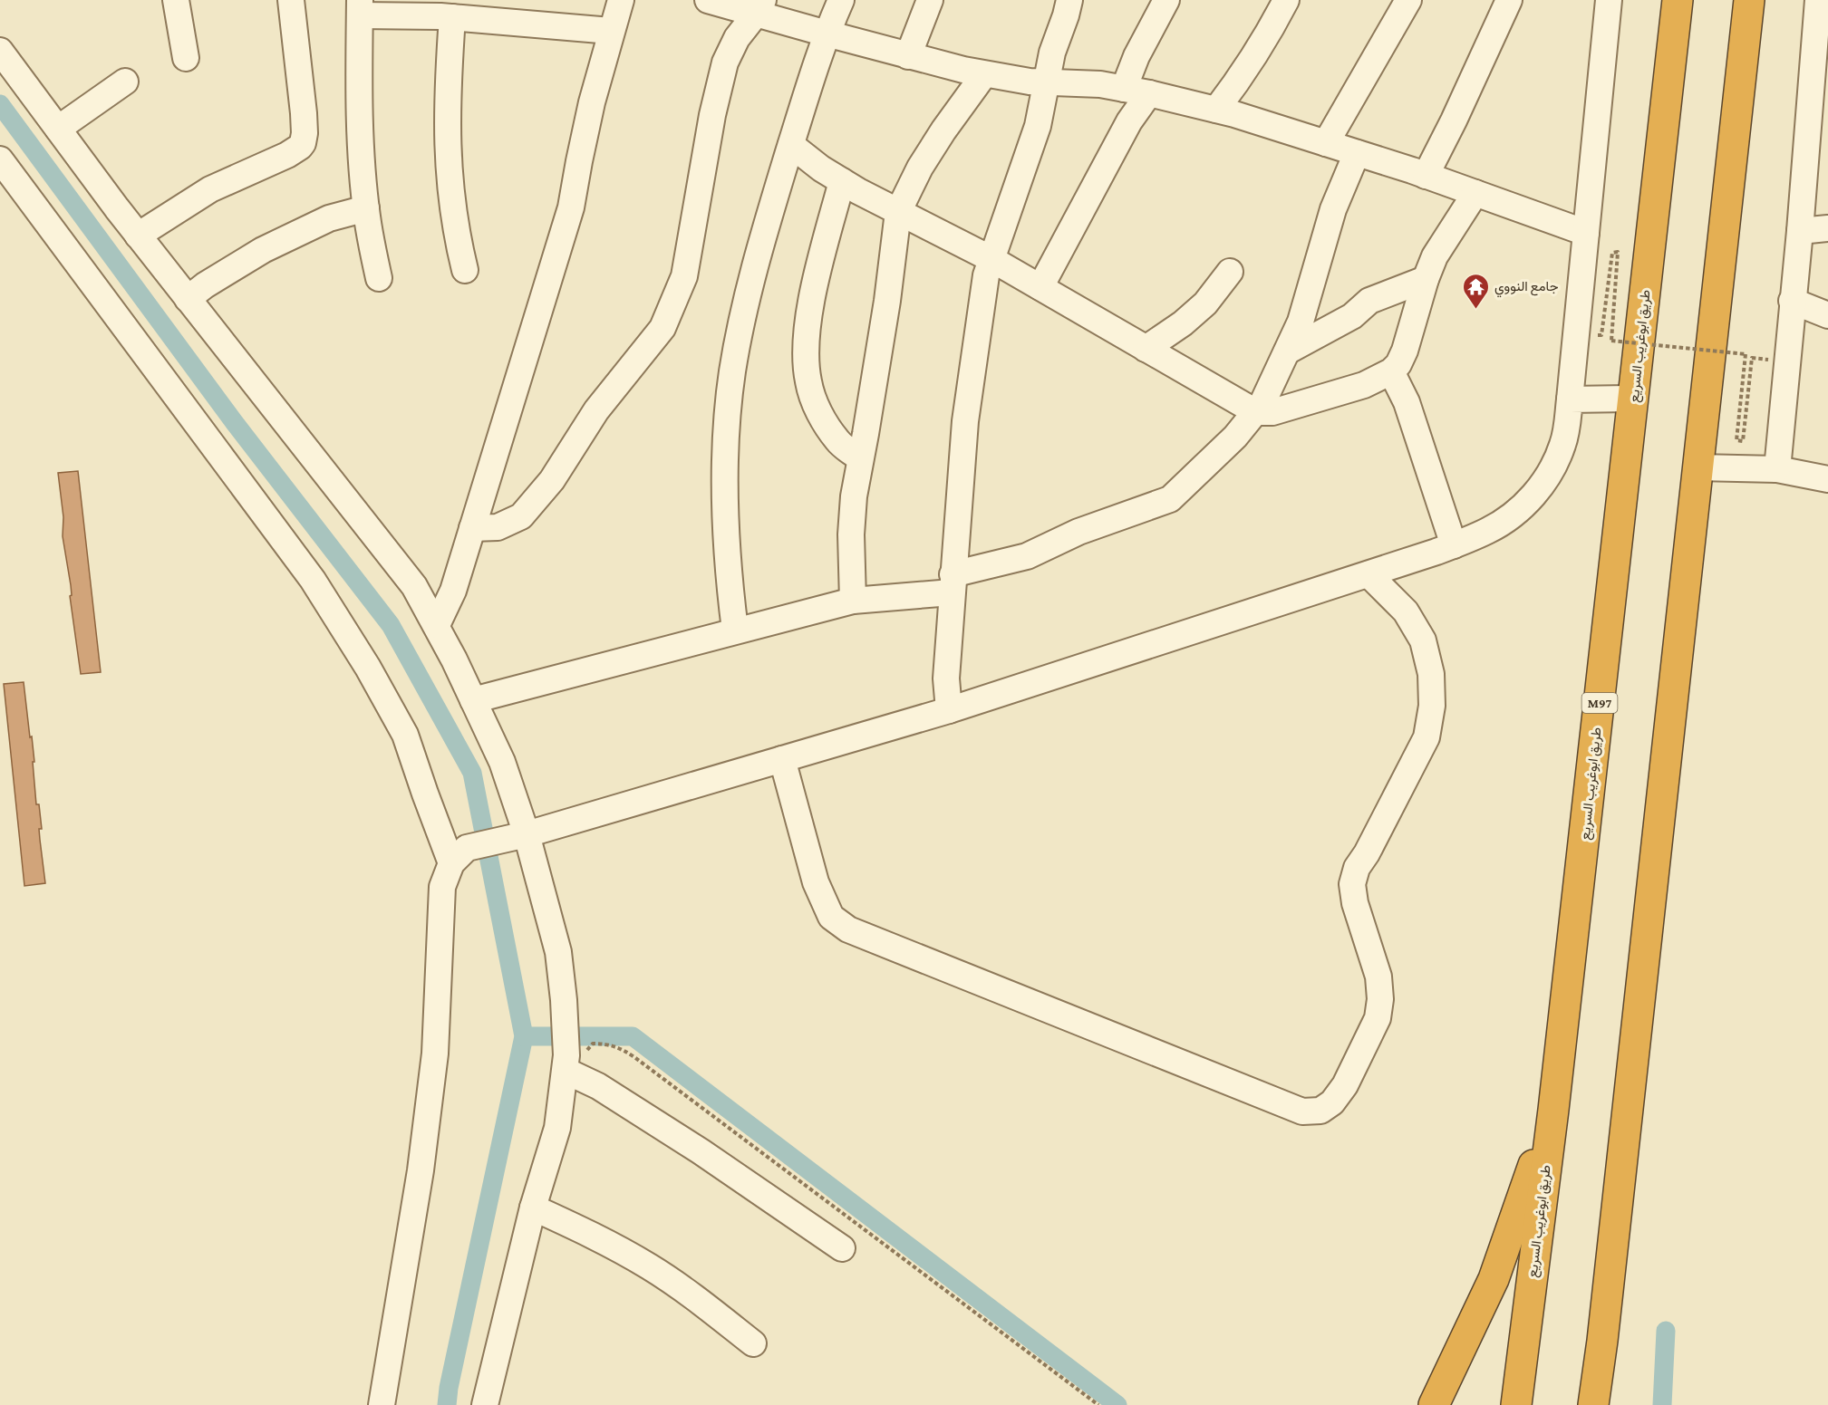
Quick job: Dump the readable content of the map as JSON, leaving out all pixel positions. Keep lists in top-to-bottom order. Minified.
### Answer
{"streets":{"highway":["طريق ابوغريب السريع","M97"]},"places":{"temple":["جامع النووي"]}}
